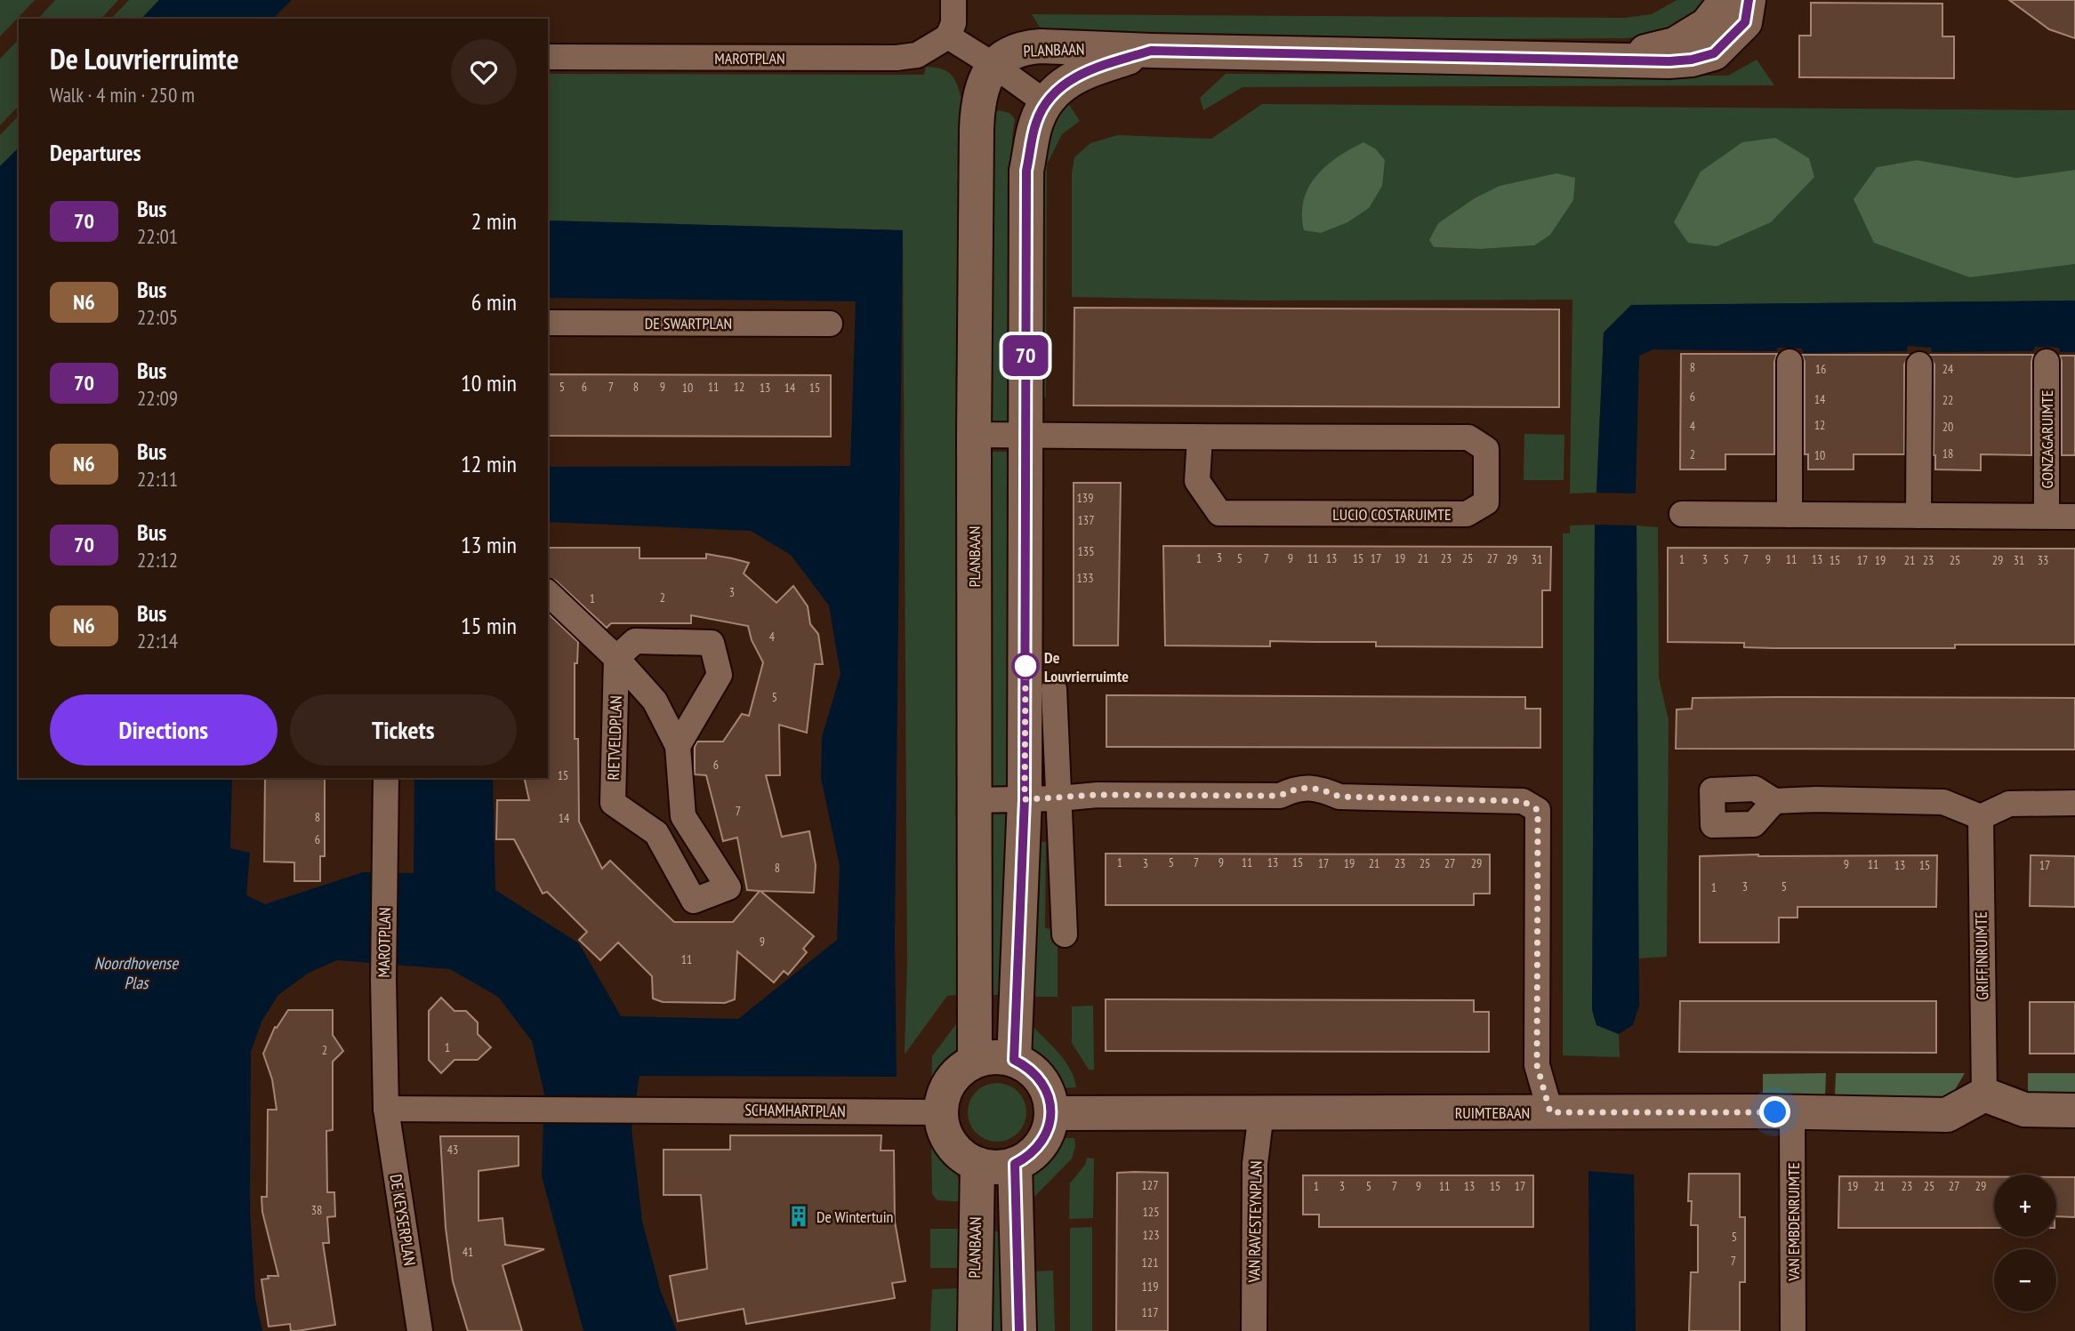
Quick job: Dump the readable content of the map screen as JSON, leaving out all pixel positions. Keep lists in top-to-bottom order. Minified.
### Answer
{"streets":{"street":["PLANBAAN","MAROTPLAN","DE SWARTPLAN","GONZAGARUIMTE","LUCIO COSTARUIMTE","RIETVELDPLAN","GRIFFINRUIMTE","SCHAMHARTPLAN","RUIMTEBAAN","DE KEYSERPLAN","VAN RAVESTEYNPLAN","VAN EMBDENRUIMTE"]},"crossings":[["PLANBAAN","LUCIO COSTARUIMTE"],["PLANBAAN","SCHAMHARTPLAN"],["PLANBAAN","RUIMTEBAAN"],["MAROTPLAN","SCHAMHARTPLAN"],["MAROTPLAN","DE KEYSERPLAN"],["GRIFFINRUIMTE","RUIMTEBAAN"],["SCHAMHARTPLAN","RUIMTEBAAN"],["SCHAMHARTPLAN","DE KEYSERPLAN"],["RUIMTEBAAN","VAN RAVESTEYNPLAN"],["RUIMTEBAAN","VAN EMBDENRUIMTE"]],"water":["Noordhovense Plas"],"places":{"other":["De Louvrierruimte"],"building":["De Wintertuin"]},"lines":["bus line 70"],"house_numbers":["8","16","24","5","6","7","8","9","11","12","10","13","14","15","6","14","22","12","4","20","18","2","10","139","137","135","3","1","5","7","9","11","13","15","17","19","21","23","25","27","29","31","1","3","5","7","9","11","13","15","17","19","21","23","25","29","31","33","133","3","2","1","4","5","6","15","7","8","14","6","1","5","7","9","11","13","15","3","17","19","21","23","25","27","29","9","11","13","15","17","8","3","5","1","9","11","1","2","43","127","1","3","5","7","9","11","13","15","17","19","21","23","25","27","29","38","125","123","5","41","7","121","119","117"],"page":{"on_map":"70","heading":[["De Louvrierruimte","Walk · 4 min · 250 m"],"Departures"],"list":[{"mark":"70","name":"Bus","note":"22:01","value":"2 min"},{"mark":"N6","name":"Bus","note":"22:05","value":"6 min"},{"mark":"70","name":"Bus","note":"22:09","value":"10 min"},{"mark":"N6","name":"Bus","note":"22:11","value":"12 min"},{"mark":"70","name":"Bus","note":"22:12","value":"13 min"},{"mark":"N6","name":"Bus","note":"22:14","value":"15 min"}],"buttons":["Directions","Tickets"],"map_buttons":["+","−"]}}
